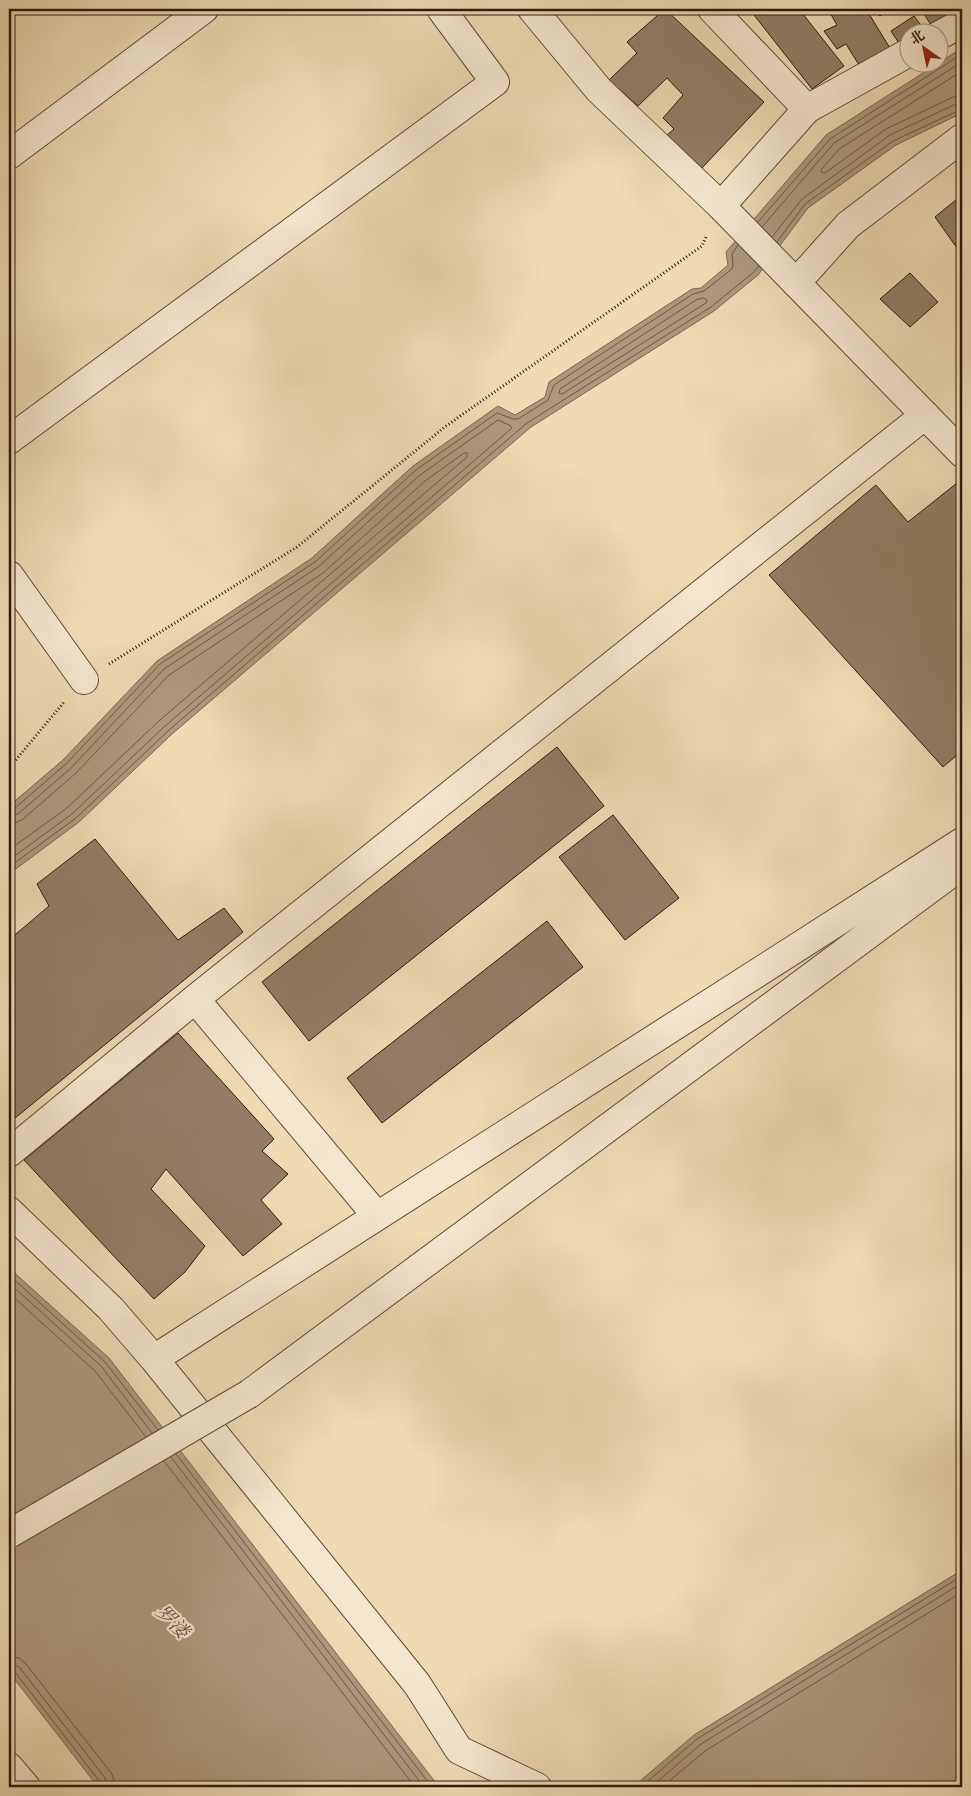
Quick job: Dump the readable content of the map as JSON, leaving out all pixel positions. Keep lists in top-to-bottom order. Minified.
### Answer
{"water":["罗溇"],"north":"top left"}
